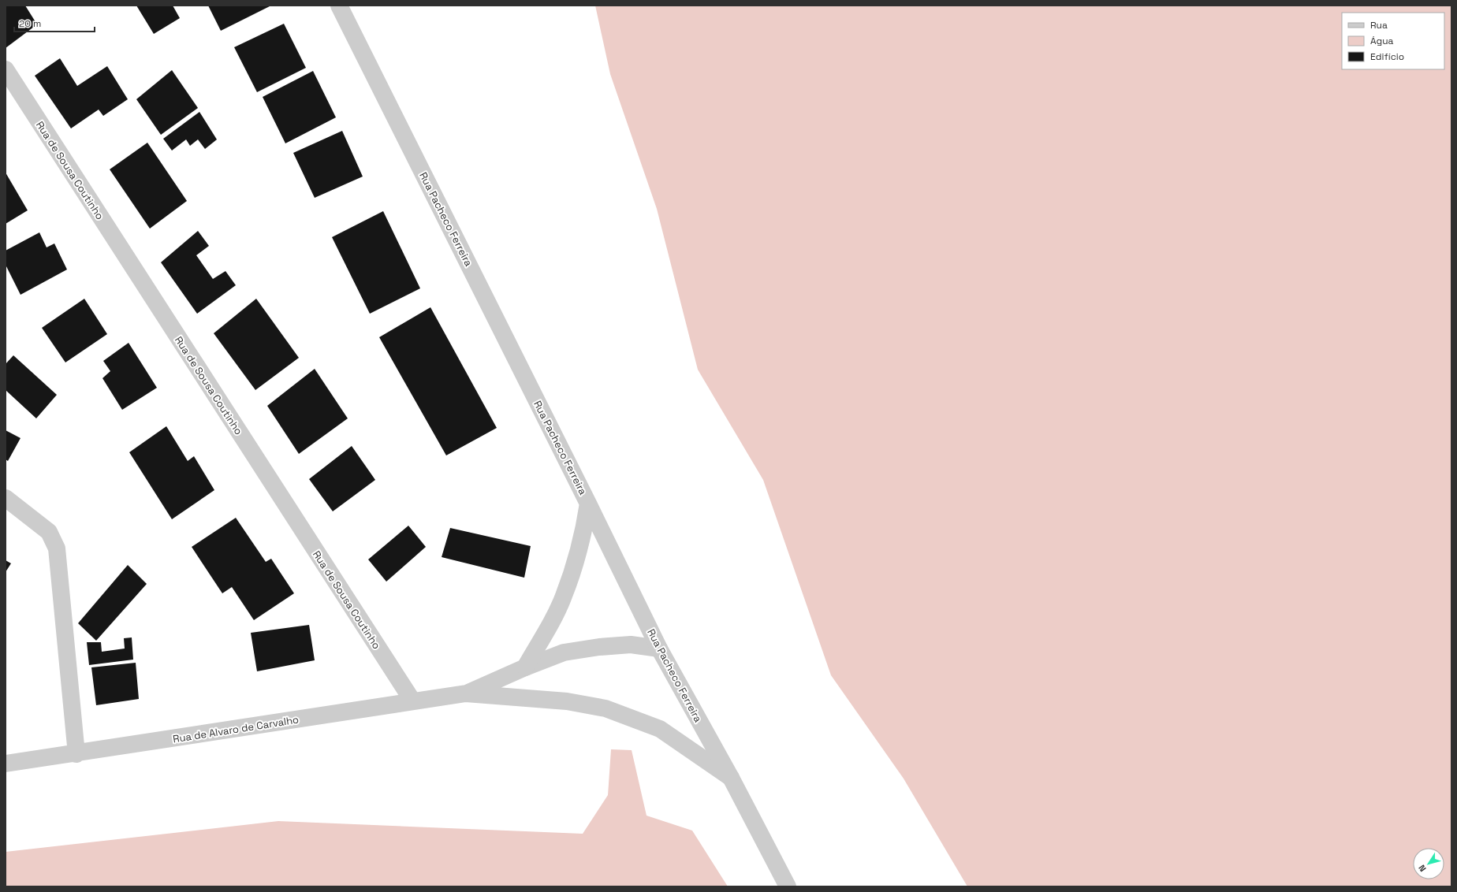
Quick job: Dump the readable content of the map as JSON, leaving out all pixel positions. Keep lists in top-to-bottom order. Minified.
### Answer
{"streets":{"street":["Rua de Sousa Coutinho","Rua Pacheco Ferreira","Rua de Alvaro de Carvalho"]},"crossings":[["Rua de Sousa Coutinho","Rua de Alvaro de Carvalho"],["Rua Pacheco Ferreira","Rua de Alvaro de Carvalho"]],"legend":["Rua","Água","Edifício"],"scale_bar":"20 m","north":"bottom left"}
